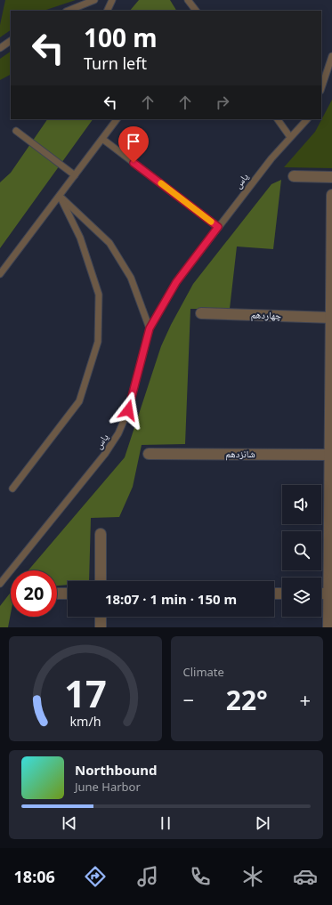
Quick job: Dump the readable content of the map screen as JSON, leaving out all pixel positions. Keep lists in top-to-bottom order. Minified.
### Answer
{"streets":{"street":["چهاردهم","شانزدهم"],"lane":["یاس"]},"page":{"turn":["100 m","Turn left"],"limit":"20","trip":"18:07 · 1 min · 150 m","tile":"Climate","heat":["−","22°","+"],"song":["Northbound","June Harbor"],"tabs":"18:06","gauge":["17","km/h"]}}
